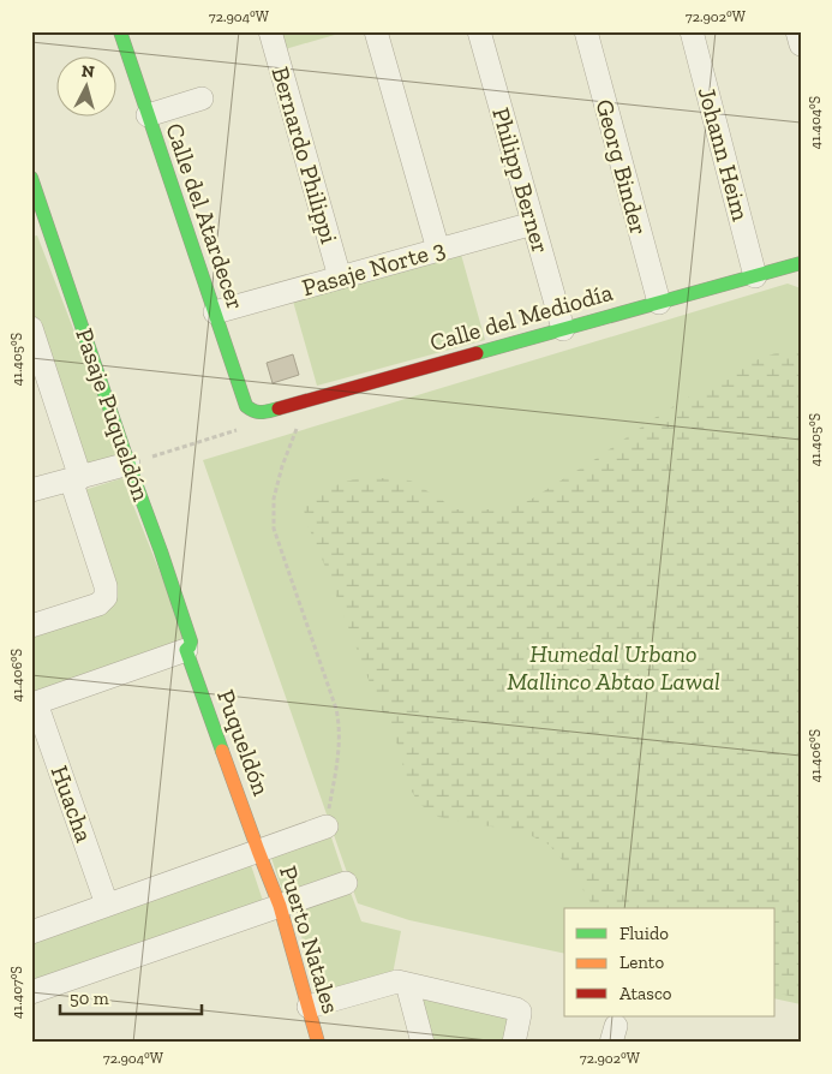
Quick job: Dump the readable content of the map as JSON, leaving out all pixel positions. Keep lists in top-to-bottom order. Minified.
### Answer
{"streets":{"street":["Johann Heim","Bernardo Philippi","Georg Binder","Philipp Berner","Calle del Atardecer","Pasaje Norte 3","Calle del Mediodía","Pasaje Puqueldón","Puqueldón","Huacha","Puerto Natales"]},"crossings":[["Johann Heim","Calle del Mediodía"],["Bernardo Philippi","Pasaje Norte 3"],["Georg Binder","Calle del Mediodía"],["Philipp Berner","Pasaje Norte 3"],["Philipp Berner","Calle del Mediodía"],["Calle del Atardecer","Pasaje Norte 3"],["Calle del Atardecer","Calle del Mediodía"],["Pasaje Puqueldón","Puqueldón"],["Pasaje Puqueldón","Huacha"],["Puqueldón","Huacha"],["Puqueldón","Puerto Natales"]],"parks":["Humedal Urbano Mallinco Abtao Lawal"],"legend":["Fluido","Lento","Atasco"],"scale_bar":"50 m","north":"top","coordinates":["72.904°W","72.902°W","41.404°S","41.405°S","41.406°S","41.407°S"]}
